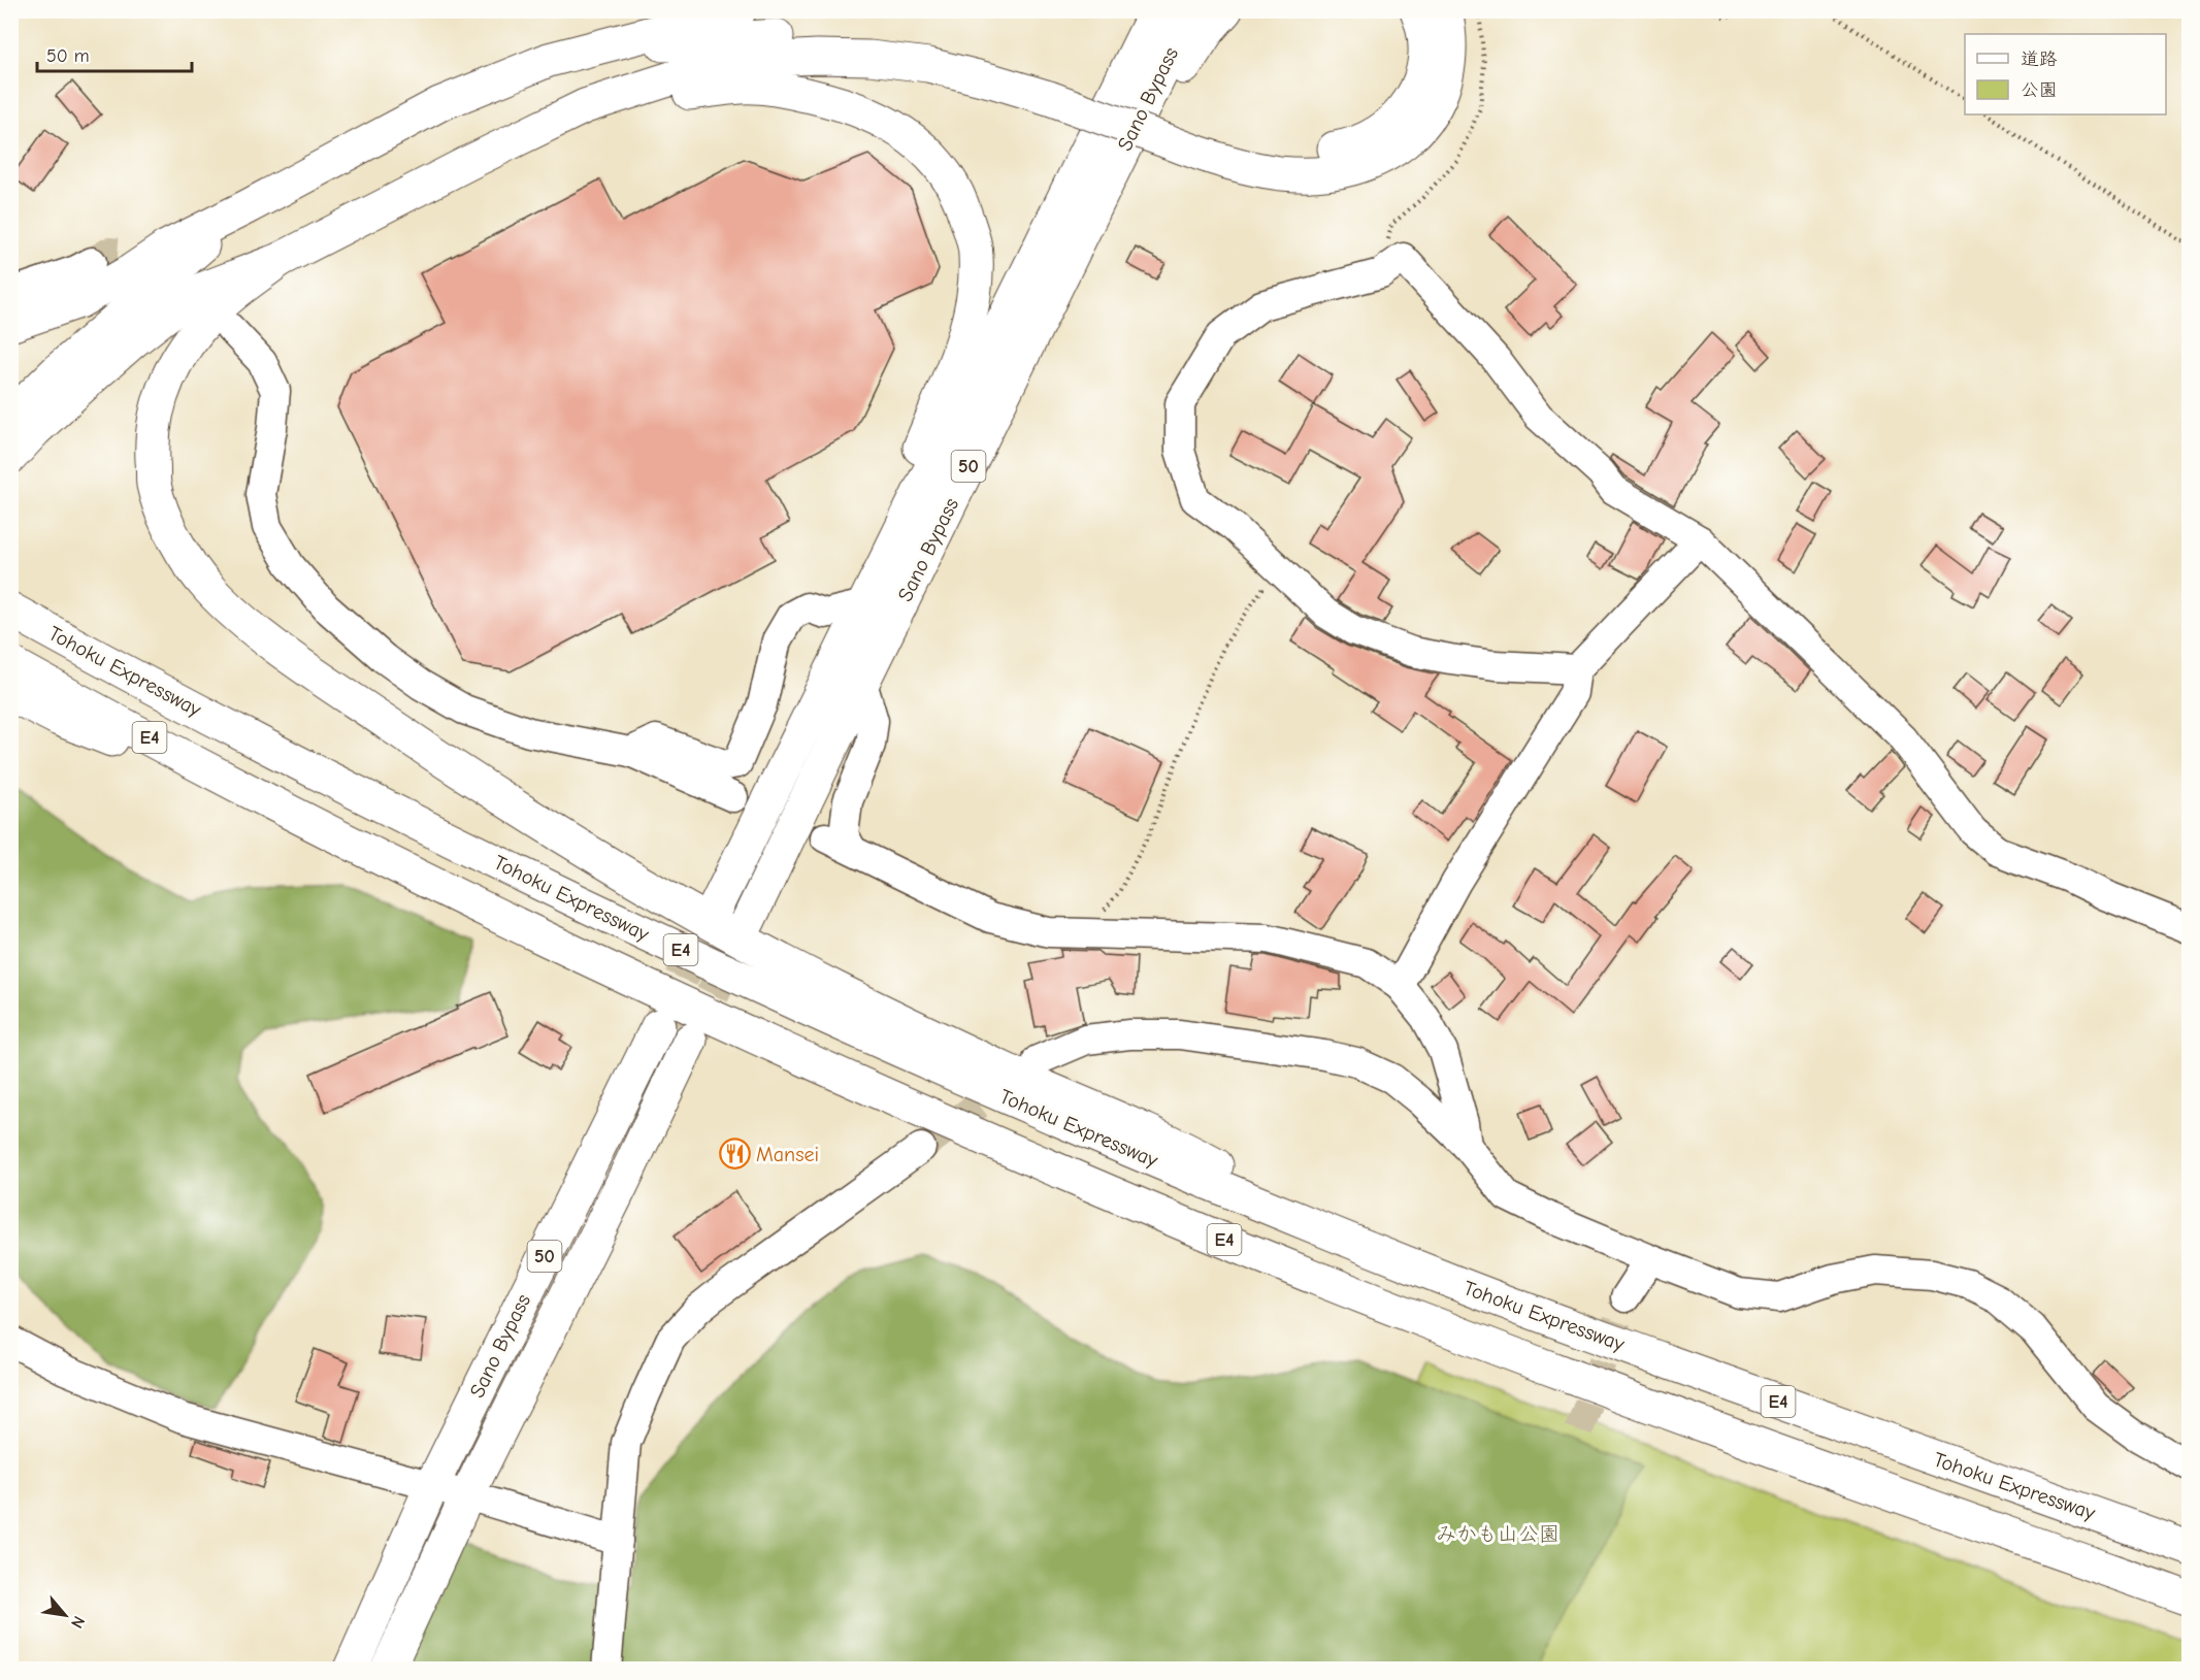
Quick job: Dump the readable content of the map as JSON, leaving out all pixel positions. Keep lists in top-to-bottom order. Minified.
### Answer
{"streets":{"highway":["Sano Bypass","50","Tohoku Expressway","E4"]},"parks":["みかも山公園"],"places":{"restaurant":["Mansei"]},"legend":["道路","公園"],"scale_bar":"50 m","north":"bottom right"}
